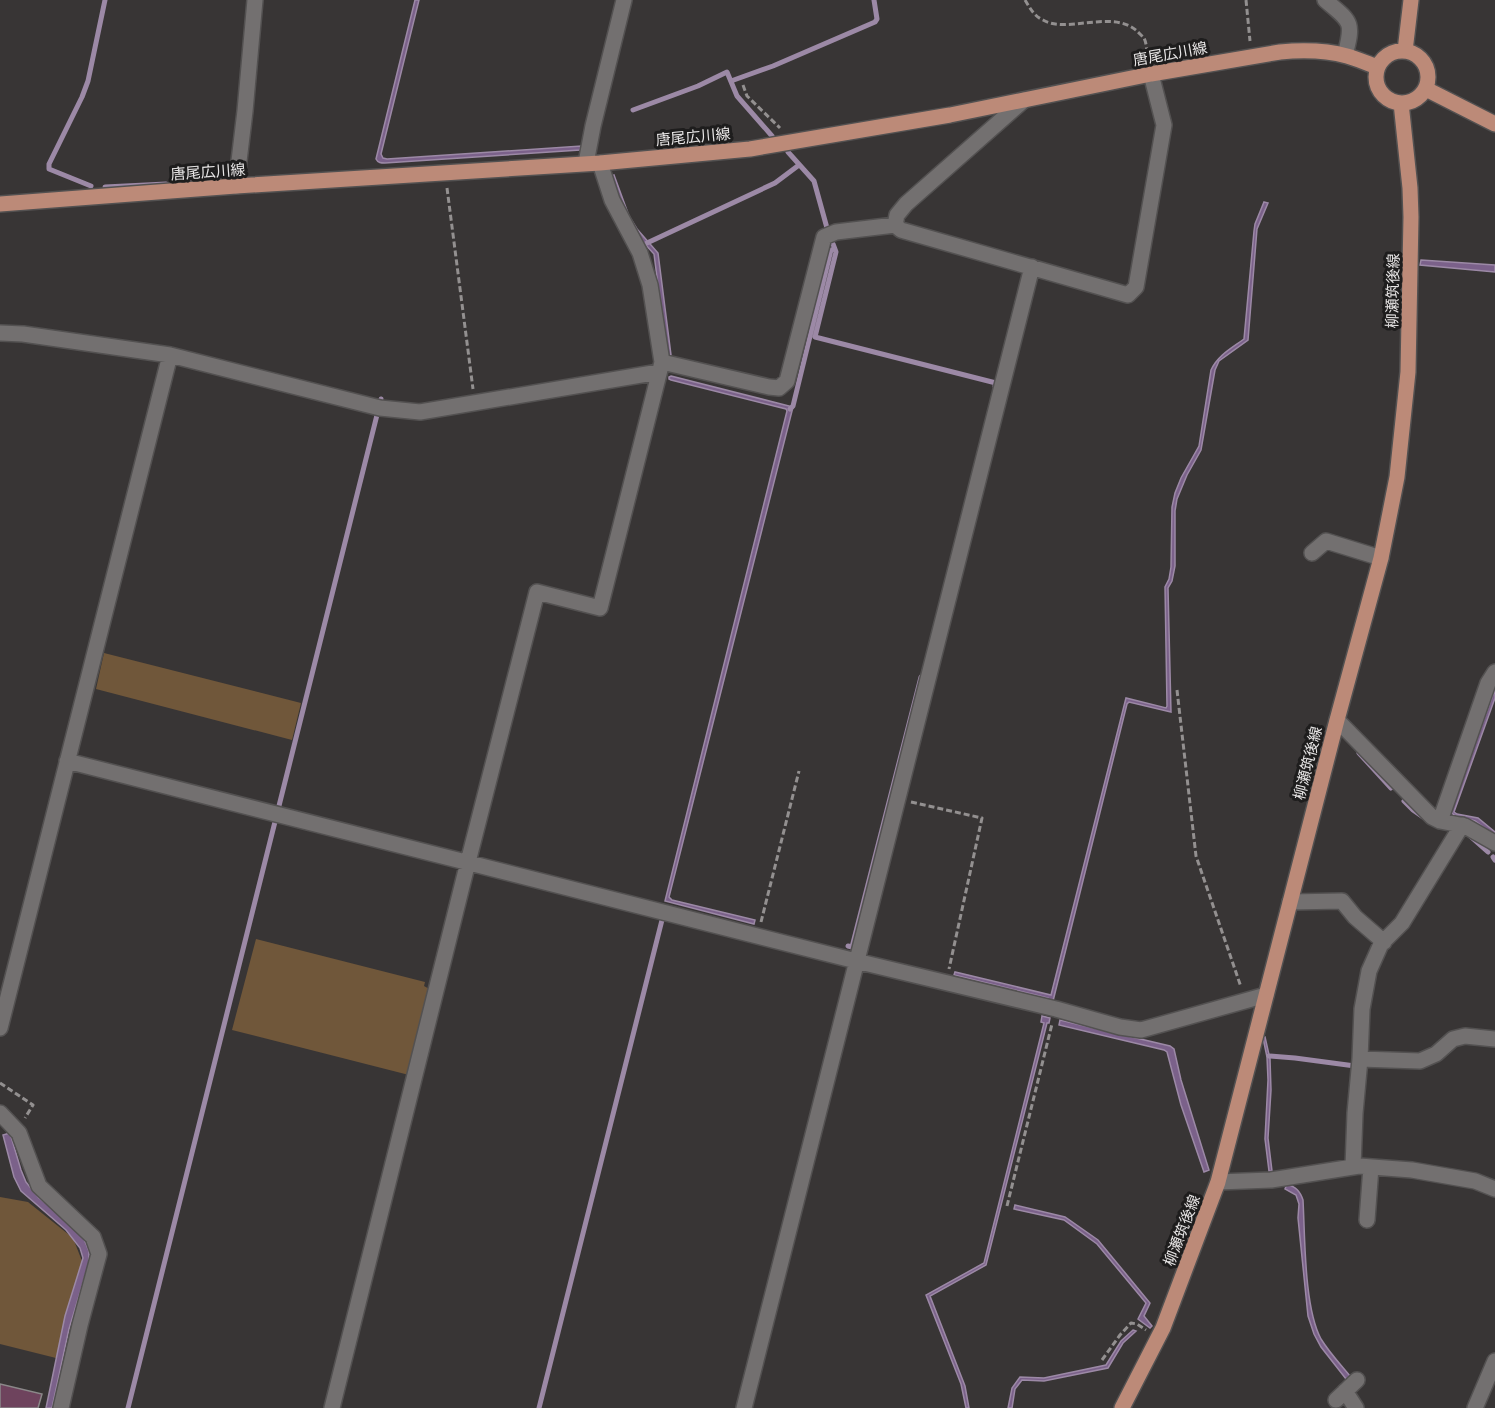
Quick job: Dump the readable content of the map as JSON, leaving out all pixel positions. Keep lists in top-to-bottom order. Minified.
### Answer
{"streets":{"main road":["唐尾広川線","柳瀬筑後線"]},"crossings":[["唐尾広川線","柳瀬筑後線"]]}
